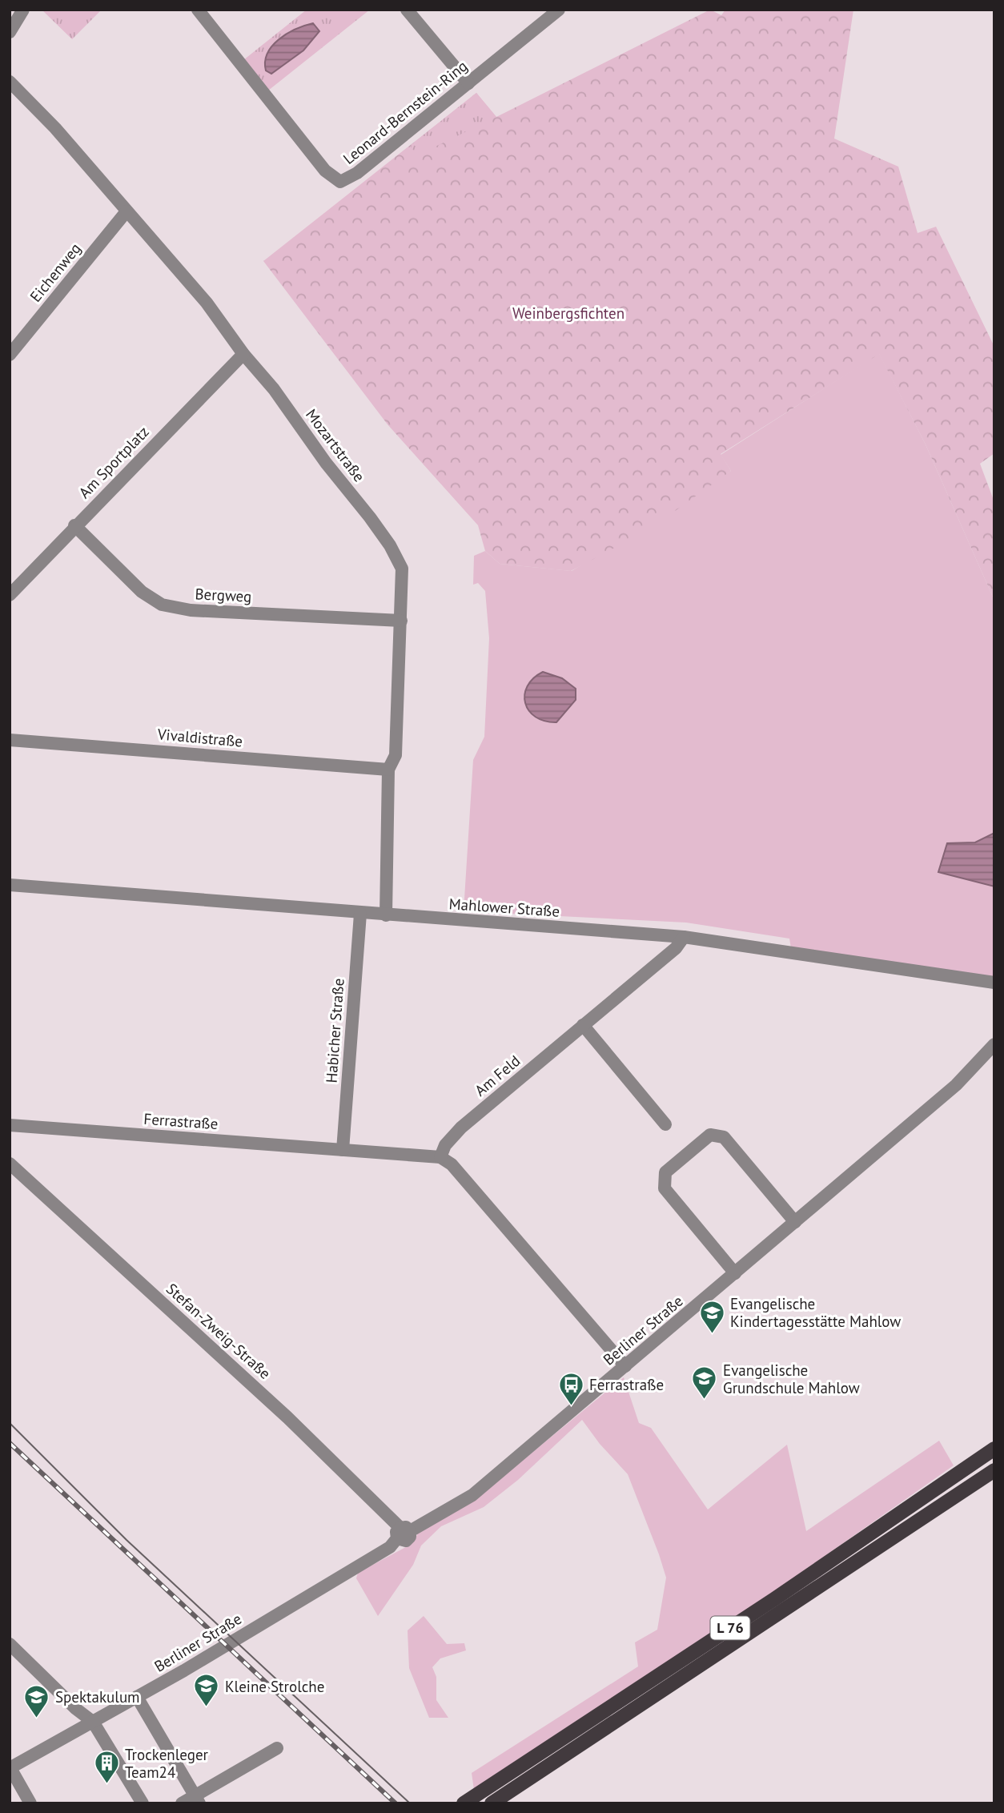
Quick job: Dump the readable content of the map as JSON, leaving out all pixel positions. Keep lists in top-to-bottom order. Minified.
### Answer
{"streets":{"main road":["L 76"],"street":["Leonard-Bernstein-Ring","Eichenweg","Mozartstraße","Am Sportplatz","Bergweg","Vivaldistraße","Mahlower Straße","Habicher Straße","Am Feld","Ferrastraße","Berliner Straße","Stefan-Zweig-Straße"]},"crossings":[["Eichenweg","Mozartstraße"],["Mozartstraße","Am Sportplatz"],["Mozartstraße","Bergweg"],["Mozartstraße","Vivaldistraße"],["Mozartstraße","Mahlower Straße"],["Am Sportplatz","Bergweg"],["Mahlower Straße","Habicher Straße"],["Mahlower Straße","Am Feld"],["Habicher Straße","Ferrastraße"],["Am Feld","Ferrastraße"],["Berliner Straße","Stefan-Zweig-Straße"]],"parks":["Weinbergsfichten"],"places":{"school or university":["Evangelische Kindertagesstätte Mahlow","Evangelische Grundschule Mahlow","Kleine Strolche","Spektakulum"],"bus stop":["Ferrastraße"],"building":["Trockenleger Team24"]}}
